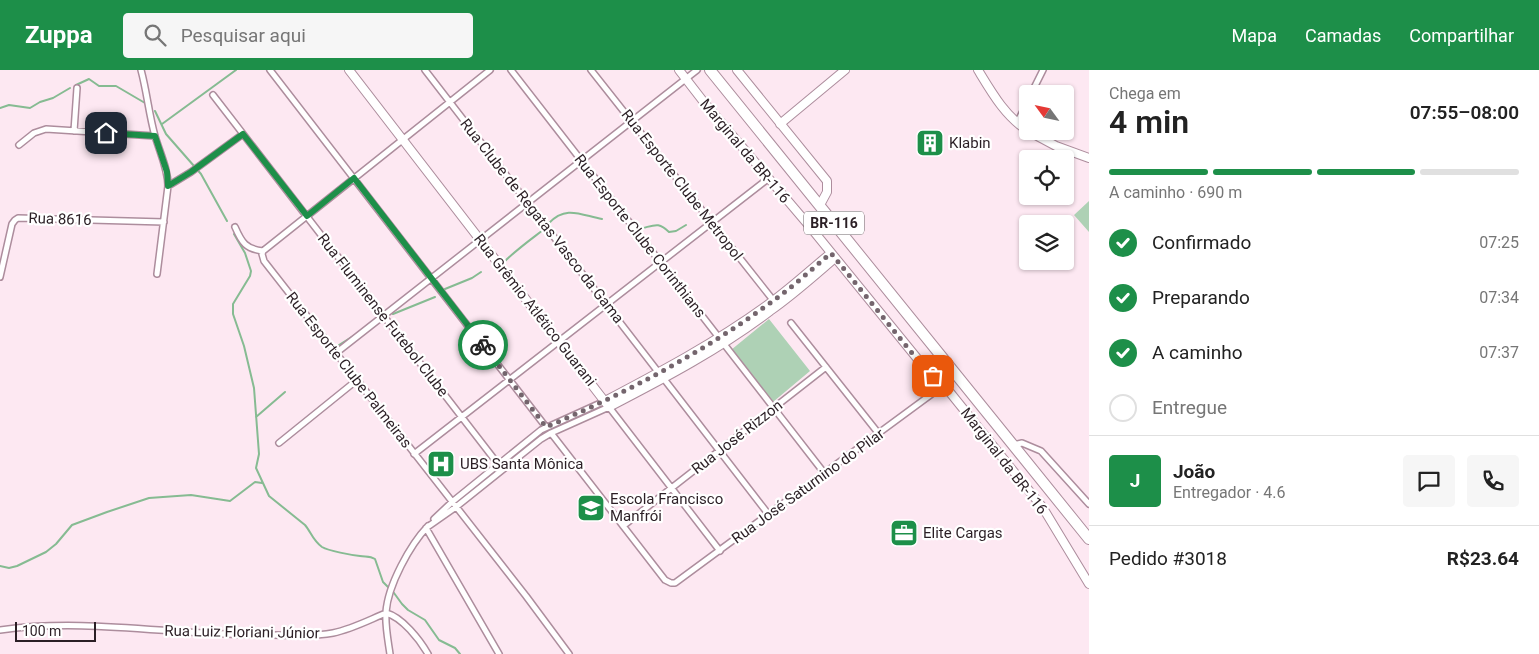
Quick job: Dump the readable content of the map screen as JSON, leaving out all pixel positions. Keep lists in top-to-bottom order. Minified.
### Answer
{"streets":{"highway":["BR-116"],"street":["Marginal da BR-116","Rua Esporte Clube Metropol","Rua 8616","Rua Clube de Regatas Vasco da Gama","Rua Esporte Clube Corinthians","Rua Grêmio Atlético Guarani","Rua Fluminense Futebol Clube","Rua Esporte Clube Palmeiras","Rua José Rizzon","Rua José Saturnino do Pilar","Rua Luiz Floriani Júnior"]},"crossings":[["Marginal da BR-116","Rua José Saturnino do Pilar"],["Rua Clube de Regatas Vasco da Gama","Rua José Rizzon"],["Rua Clube de Regatas Vasco da Gama","Rua José Saturnino do Pilar"],["Rua Esporte Clube Corinthians","Rua José Rizzon"],["Rua Esporte Clube Corinthians","Rua José Saturnino do Pilar"],["Rua Grêmio Atlético Guarani","Rua José Rizzon"],["Rua Grêmio Atlético Guarani","Rua José Saturnino do Pilar"],["Rua José Rizzon","Rua José Saturnino do Pilar"]],"places":{"building":["Klabin"],"hospital":["UBS Santa Mônica"],"school or university":["Escola Francisco Manfrói"],"office":["Elite Cargas"]},"scale_bar":"100 m","north":"top left","page":{"header":"Zuppa","search":"Pesquisar aqui","nav":["Mapa","Camadas","Compartilhar"],"heading":["4 min","Chega em","07:55–08:00"],"panel":["João","Entregador · 4.6","Pedido #3018","R$23.64"],"bar":"A caminho · 690 m","list":[["Confirmado","07:25"],["Preparando","07:34"],["A caminho","07:37"],"Entregue"],"round":"J","scale":"100 m"}}
